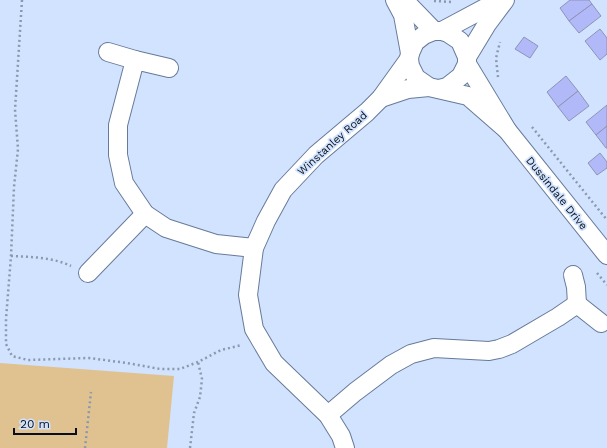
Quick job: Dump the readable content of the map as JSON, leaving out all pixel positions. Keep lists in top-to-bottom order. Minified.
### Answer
{"streets":{"street":["Winstanley Road","Dussindale Drive"]},"crossings":[["Winstanley Road","Dussindale Drive"]],"scale_bar":"20 m"}
